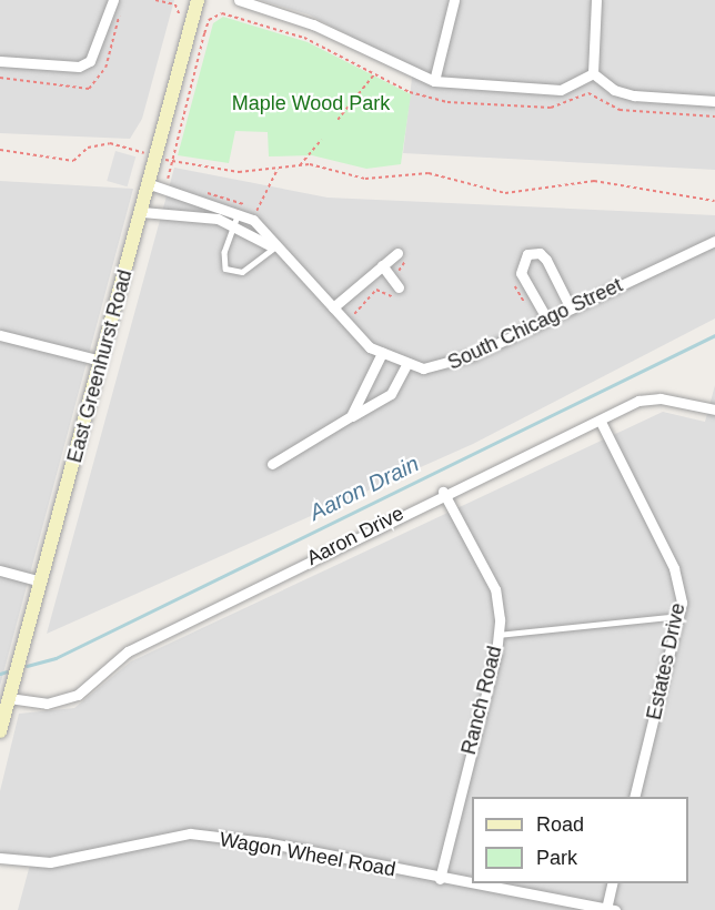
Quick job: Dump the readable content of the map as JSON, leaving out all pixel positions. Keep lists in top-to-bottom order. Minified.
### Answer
{"streets":{"main road":["East Greenhurst Road"],"street":["South Chicago Street","Aaron Drive","Estates Drive","Ranch Road","Wagon Wheel Road"]},"crossings":[["South Chicago Street","East Greenhurst Road"],["East Greenhurst Road","Aaron Drive"],["Aaron Drive","Estates Drive"],["Aaron Drive","Ranch Road"],["Ranch Road","Wagon Wheel Road"]],"water":["Aaron Drain"],"parks":["Maple Wood Park"],"legend":["Road","Park"]}
